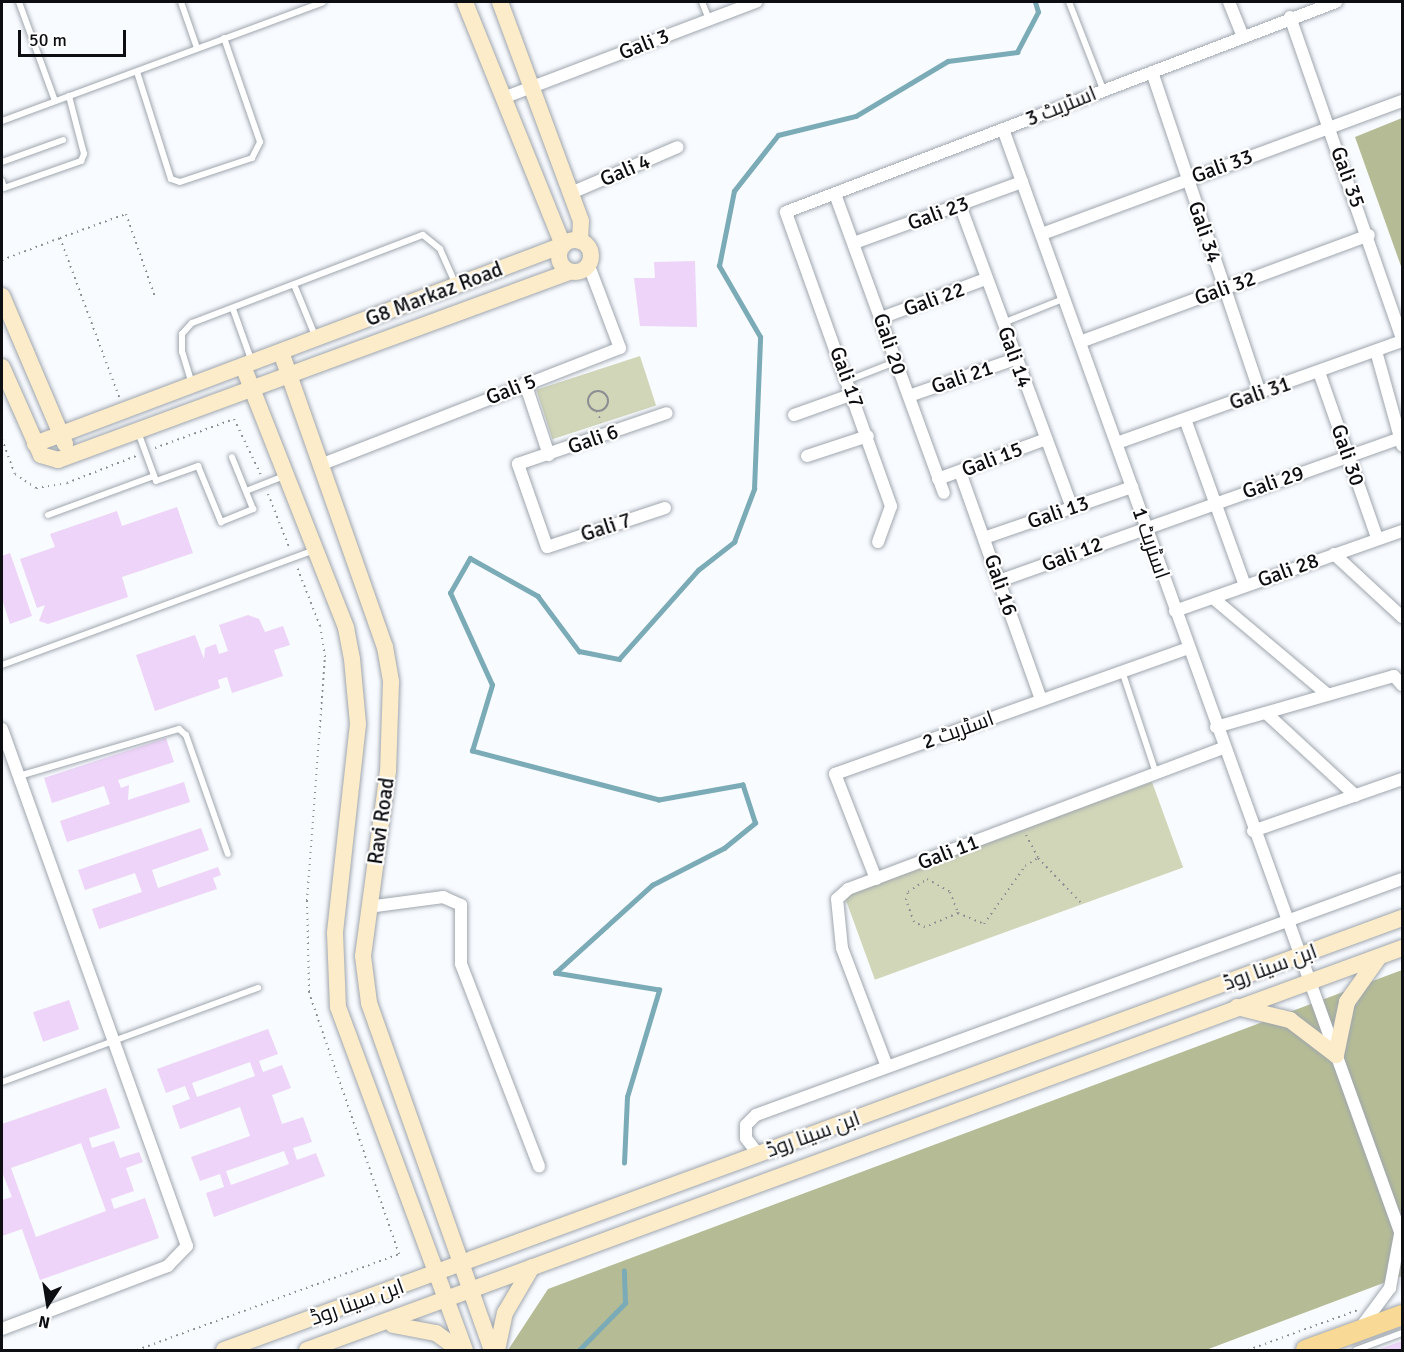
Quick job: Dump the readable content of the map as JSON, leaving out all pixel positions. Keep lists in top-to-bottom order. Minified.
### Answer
{"streets":{"street":["Gali 3","اسٹریٹ 3","Gali 33","Gali 4","Gali 35","Gali 23","Gali 34","Gali 32","G8 Markaz Road","Gali 22","Gali 20","Gali 14","Gali 17","Gali 21","Gali 5","Gali 31","Gali 6","Gali 30","Gali 15","Gali 29","Gali 13","Gali 7","اسٹریٹ 1","Gali 12","Gali 28","Gali 16","اسٹریٹ 2","Ravi Road","Gali 11","ابن سینا روڈ"]},"crossings":[["اسٹریٹ 3","Gali 35"],["اسٹریٹ 3","Gali 34"],["اسٹریٹ 3","Gali 20"],["اسٹریٹ 3","Gali 17"],["اسٹریٹ 3","اسٹریٹ 1"],["Gali 33","Gali 35"],["Gali 33","Gali 34"],["Gali 33","اسٹریٹ 1"],["Gali 35","Gali 32"],["Gali 35","Gali 31"],["Gali 23","Gali 20"],["Gali 23","Gali 14"],["Gali 23","اسٹریٹ 1"],["Gali 34","Gali 32"],["Gali 34","Gali 31"],["Gali 32","اسٹریٹ 1"],["G8 Markaz Road","Gali 5"],["G8 Markaz Road","Ravi Road"],["Gali 22","Gali 20"],["Gali 22","Gali 14"],["Gali 20","Gali 21"],["Gali 20","Gali 15"],["Gali 14","Gali 21"],["Gali 14","Gali 15"],["Gali 14","Gali 13"],["Gali 5","Ravi Road"],["Gali 31","Gali 30"],["Gali 31","اسٹریٹ 1"],["Gali 6","Gali 7"],["Gali 30","Gali 29"],["Gali 30","Gali 28"],["Gali 15","Gali 16"],["Gali 29","اسٹریٹ 1"],["Gali 29","Gali 12"],["Gali 13","اسٹریٹ 1"],["Gali 13","Gali 16"],["اسٹریٹ 1","Gali 12"],["اسٹریٹ 1","Gali 28"],["اسٹریٹ 1","اسٹریٹ 2"],["اسٹریٹ 1","Gali 11"],["اسٹریٹ 1","ابن سینا روڈ"],["Gali 12","Gali 16"],["Gali 16","اسٹریٹ 2"],["اسٹریٹ 2","Gali 11"],["Ravi Road","ابن سینا روڈ"]],"scale_bar":"50 m","north":"bottom"}
